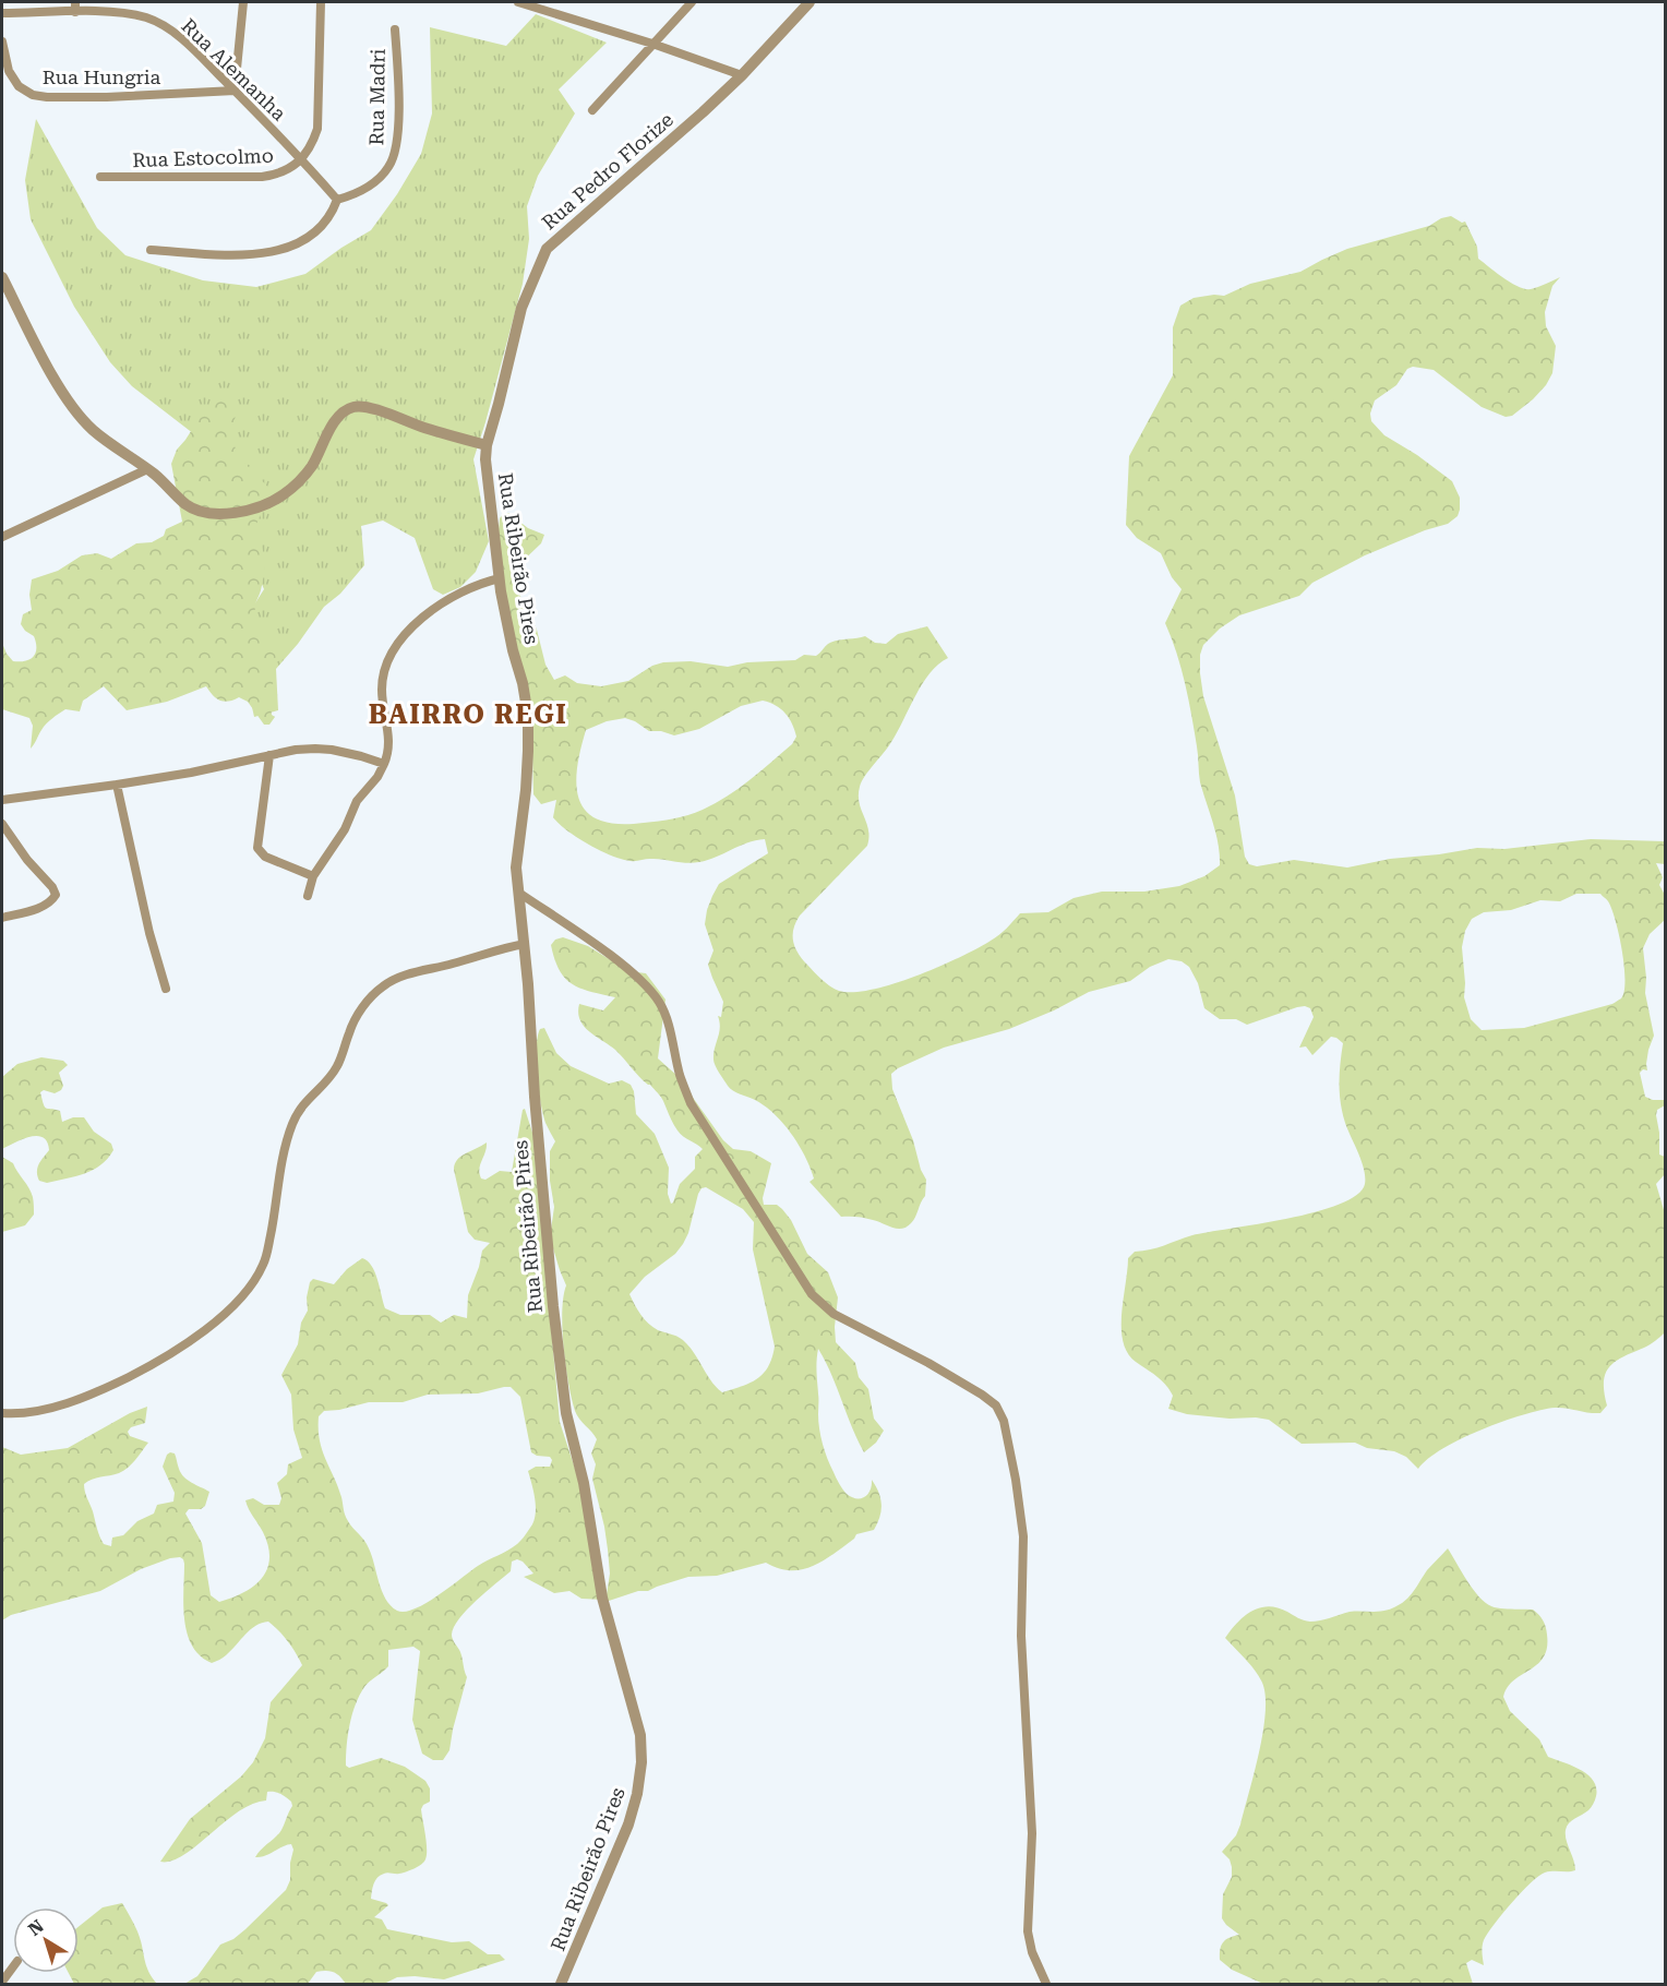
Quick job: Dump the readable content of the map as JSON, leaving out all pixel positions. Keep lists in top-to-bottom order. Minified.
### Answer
{"streets":{"street":["Rua Alemanha","Rua Hungria","Rua Madri","Rua Estocolmo","Rua Pedro Florize","Rua Ribeirão Pires"]},"crossings":[["Rua Alemanha","Rua Hungria"],["Rua Alemanha","Rua Madri"],["Rua Alemanha","Rua Estocolmo"],["Rua Pedro Florize","Rua Ribeirão Pires"]],"districts":["BAIRRO REGI"],"north":"top left"}
